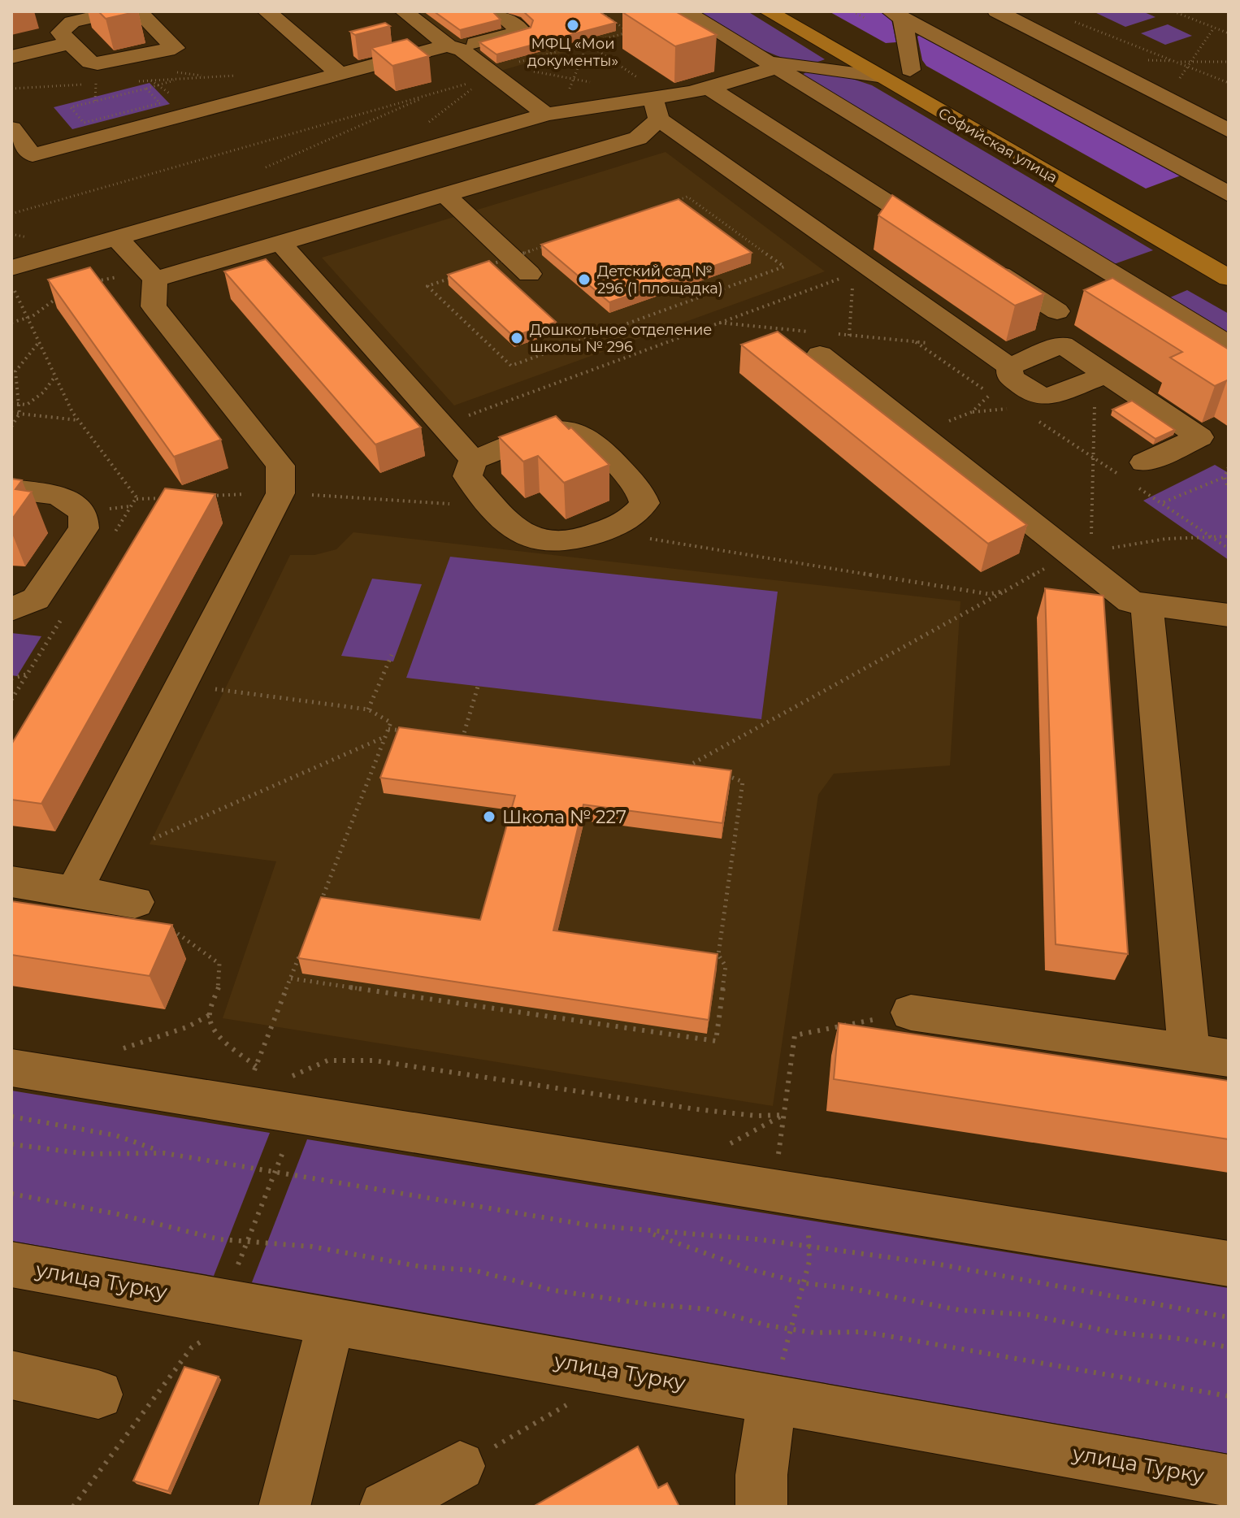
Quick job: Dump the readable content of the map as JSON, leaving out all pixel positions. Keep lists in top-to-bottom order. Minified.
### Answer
{"streets":{"main road":["Софийская улица"],"street":["улица Турку"]},"places":["МФЦ «Мои документы»","Детский сад № 296 (1 площадка)","Дошкольное отделение школы № 296","Школа № 227"]}
